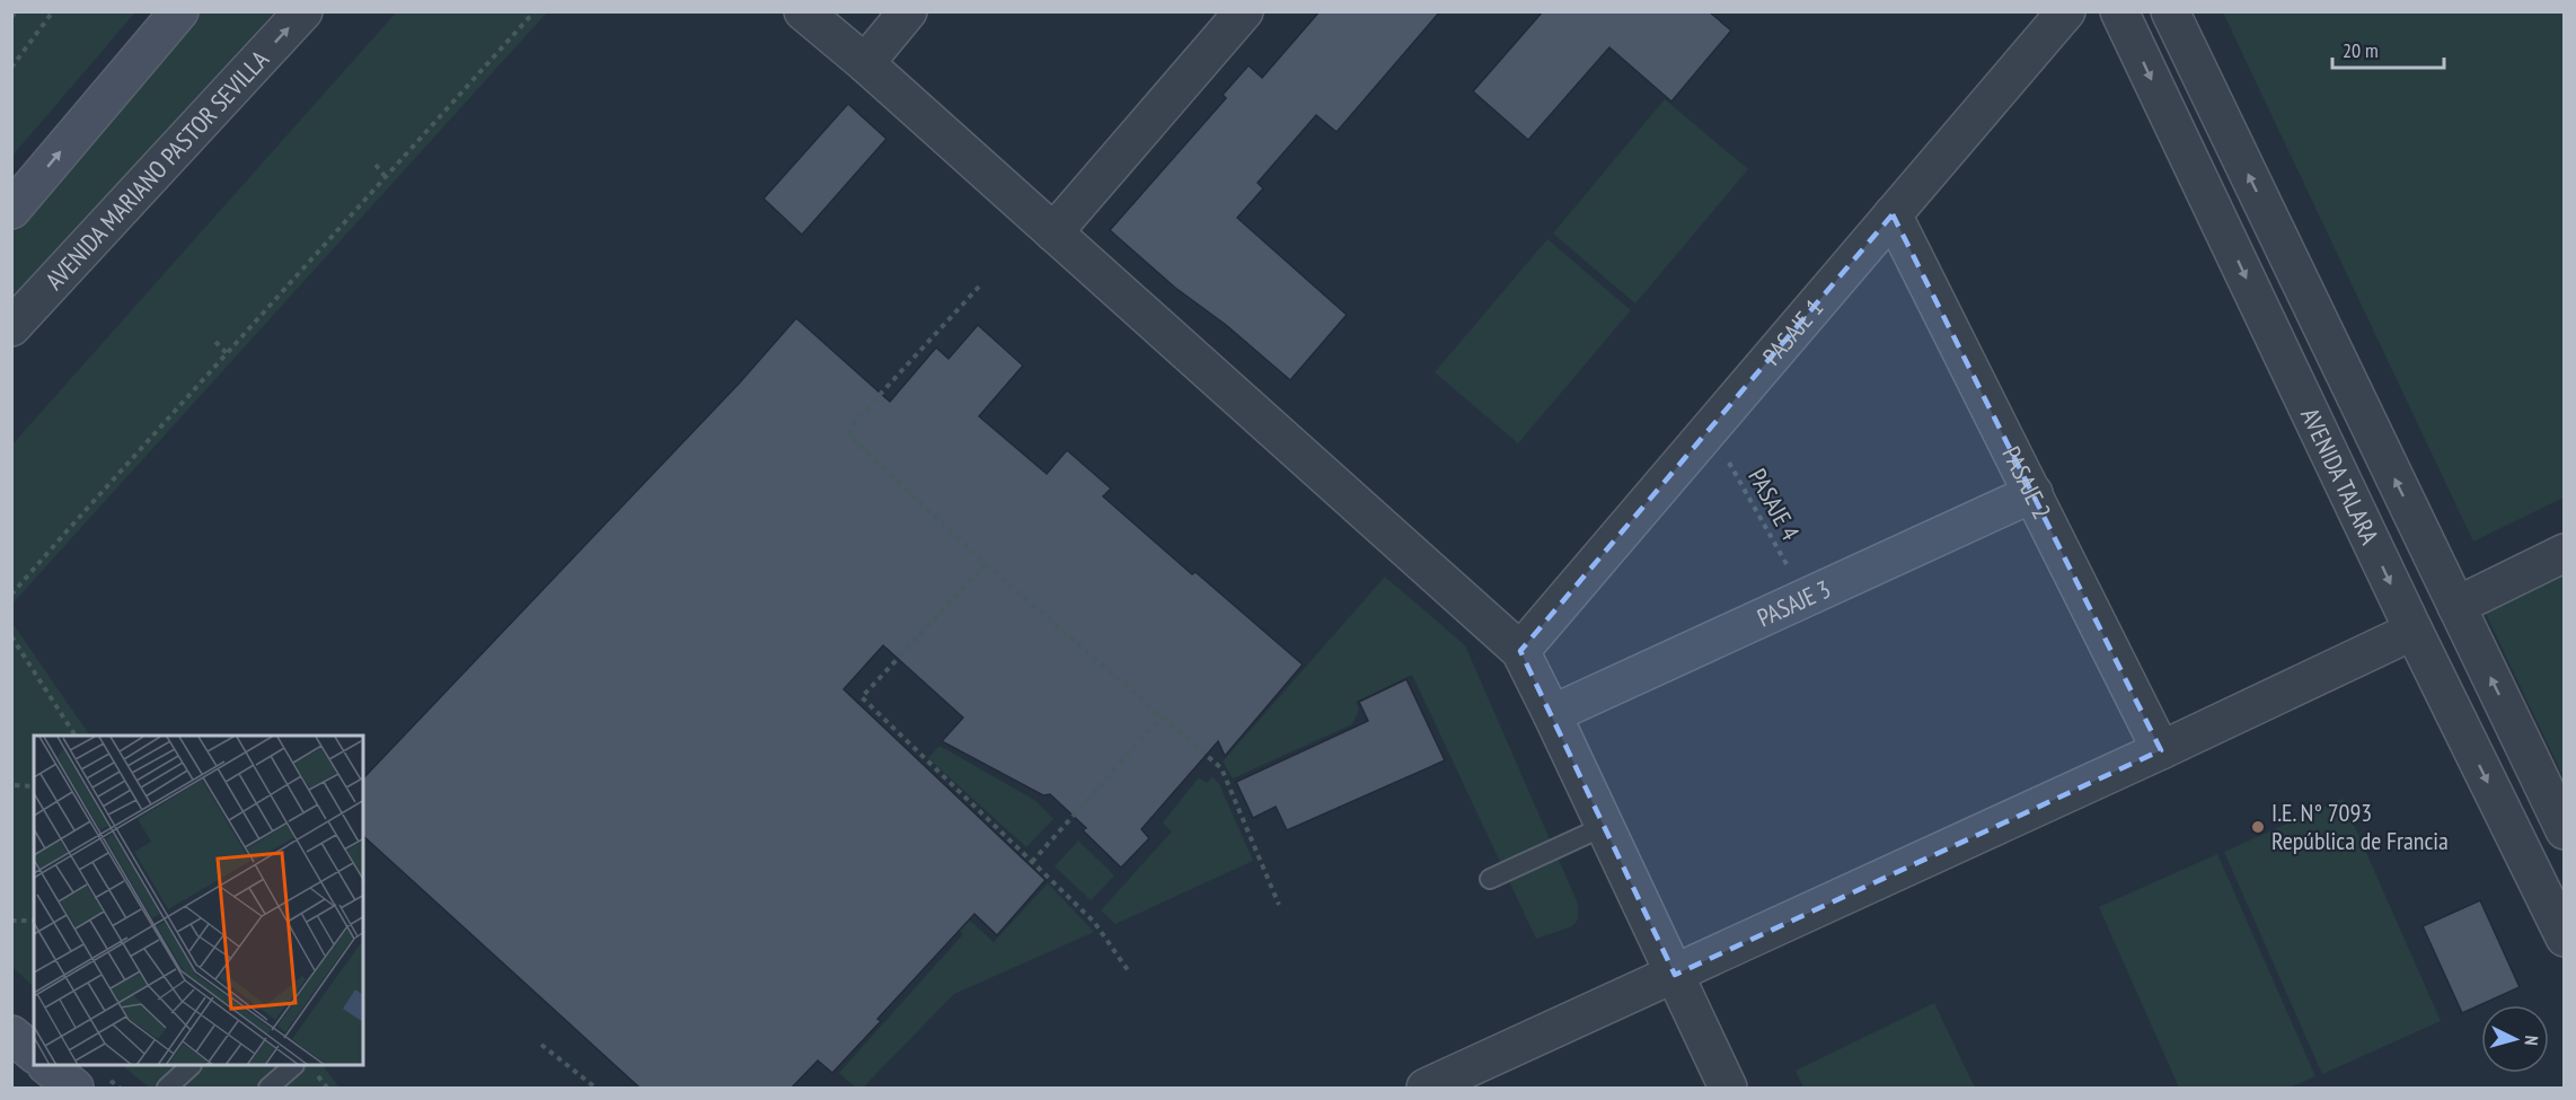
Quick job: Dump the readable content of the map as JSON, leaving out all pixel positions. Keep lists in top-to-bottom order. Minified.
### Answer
{"streets":{"street":["AVENIDA MARIANO PASTOR SEVILLA","PASAJE 1","AVENIDA TALARA","PASAJE 2","PASAJE 3"],"path":["PASAJE 4"]},"crossings":[["PASAJE 1","PASAJE 2"],["PASAJE 1","PASAJE 4"],["PASAJE 2","PASAJE 3"],["PASAJE 4","PASAJE 3"]],"one_way":["AVENIDA MARIANO PASTOR SEVILLA"],"places":["I.E. N° 7093 República de Francia"],"scale_bar":"20 m","north":"right"}
